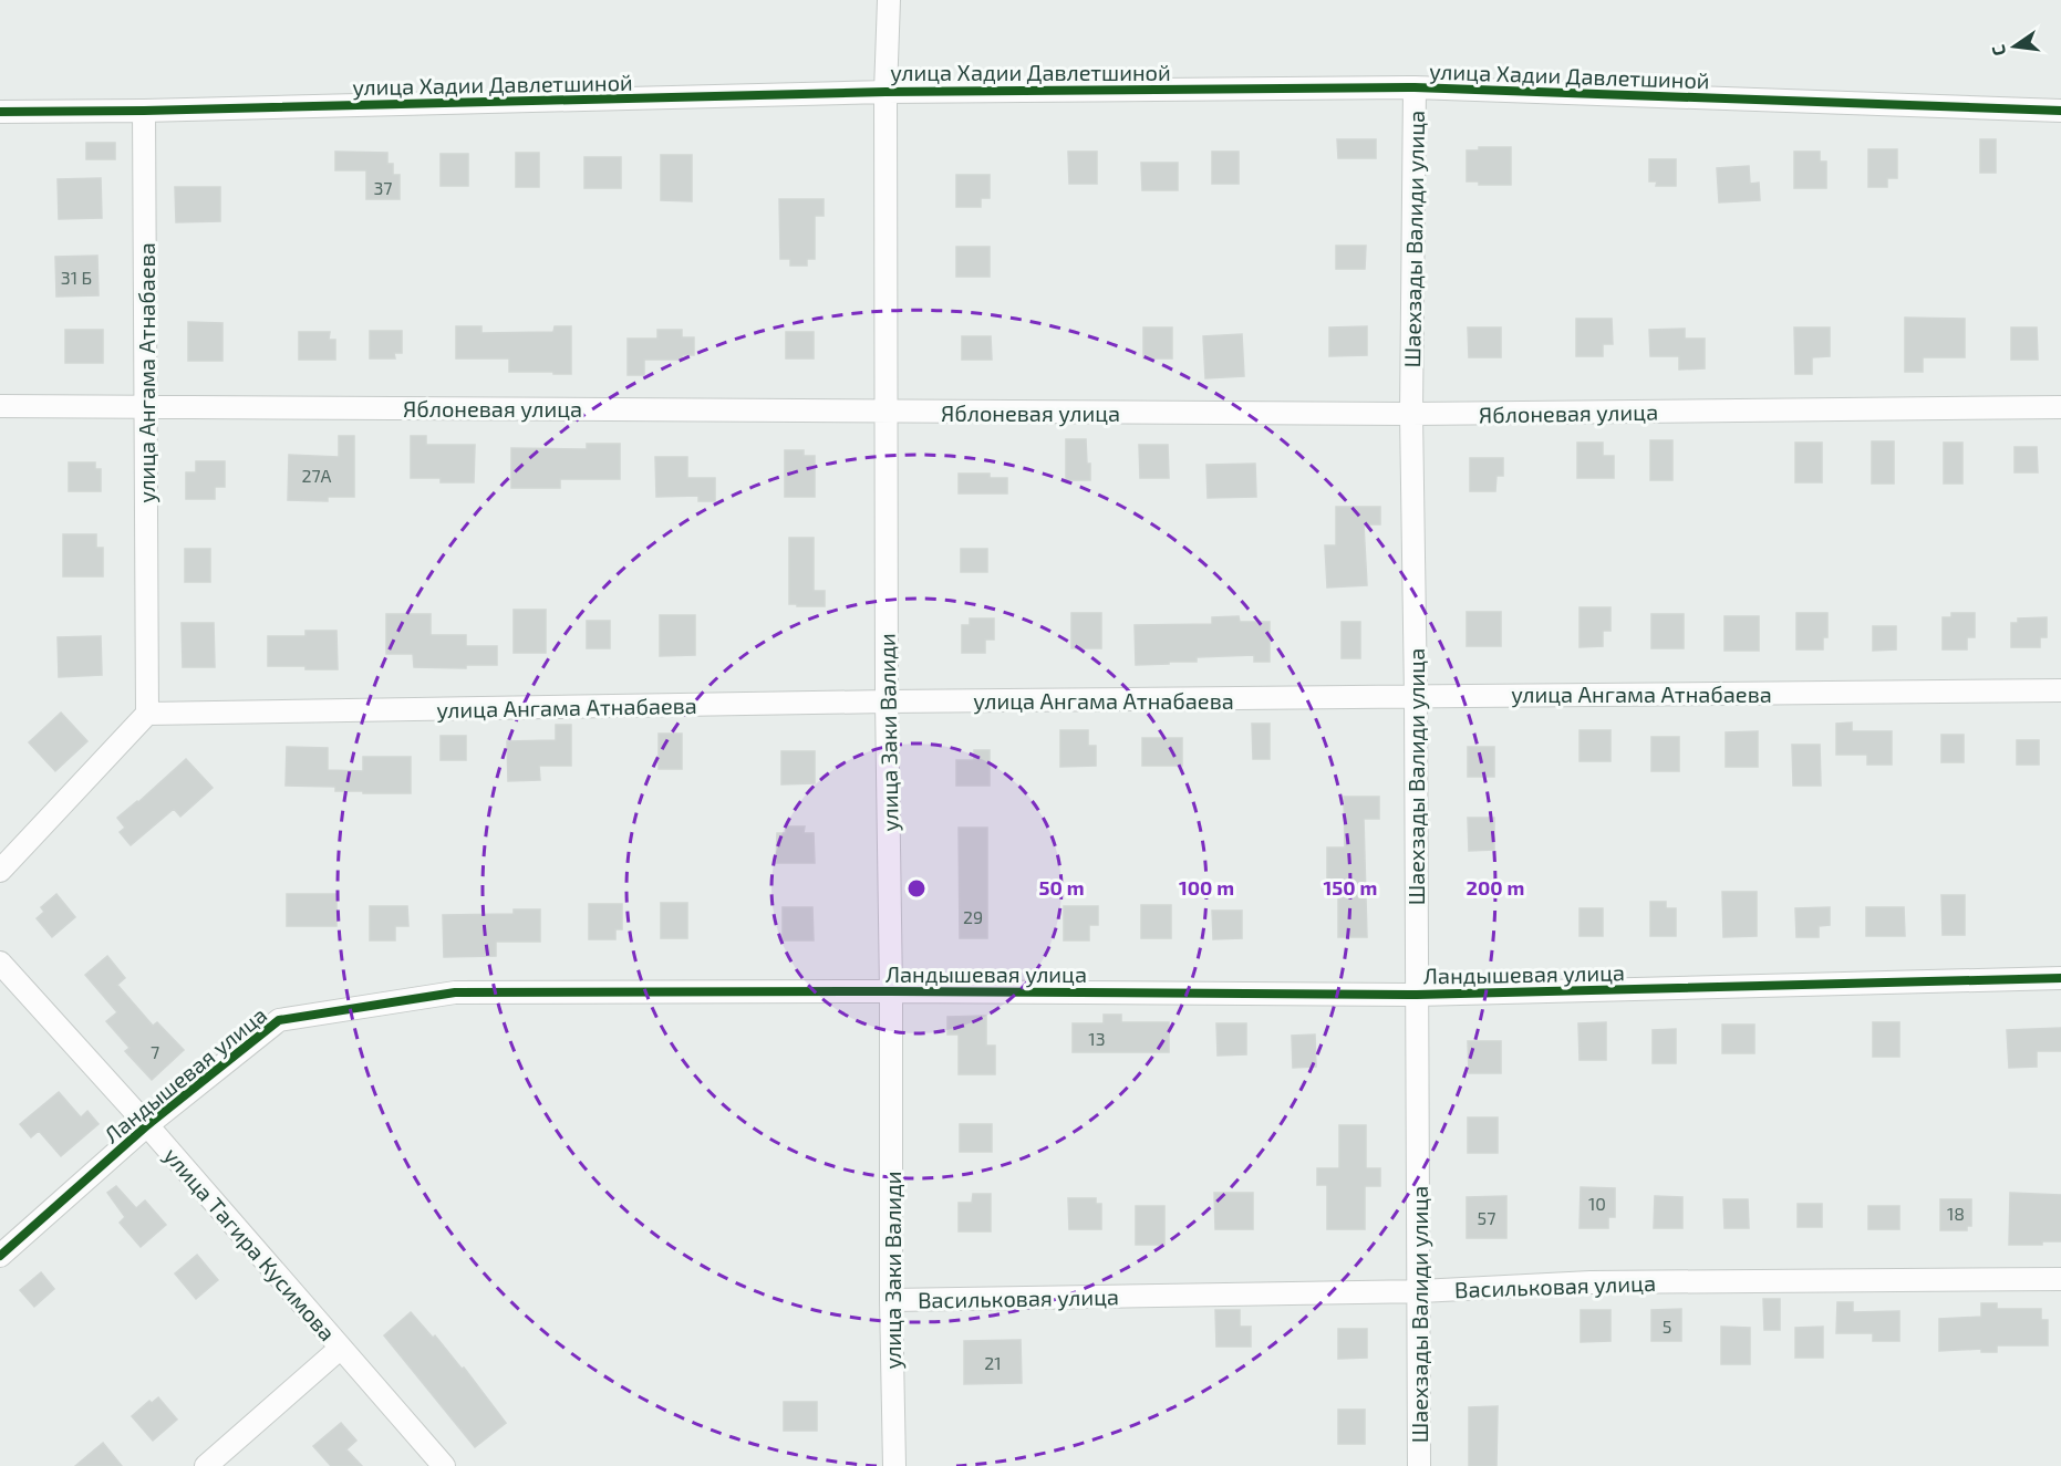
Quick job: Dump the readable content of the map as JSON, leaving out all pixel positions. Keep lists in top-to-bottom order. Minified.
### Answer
{"streets":{"street":["улица Хадии Давлетшиной","Шаехзады Валиди улица","улица Ангама Атнабаева","Яблоневая улица","улица Заки Валиди","Ландышевая улица","улица Тагира Кусимова","Васильковая улица"]},"crossings":[["улица Хадии Давлетшиной","Шаехзады Валиди улица"],["улица Хадии Давлетшиной","улица Ангама Атнабаева"],["улица Хадии Давлетшиной","улица Заки Валиди"],["Шаехзады Валиди улица","улица Ангама Атнабаева"],["Шаехзады Валиди улица","Яблоневая улица"],["Шаехзады Валиди улица","Ландышевая улица"],["Шаехзады Валиди улица","Васильковая улица"],["улица Ангама Атнабаева","Яблоневая улица"],["улица Ангама Атнабаева","улица Заки Валиди"],["Яблоневая улица","улица Заки Валиди"],["улица Заки Валиди","Ландышевая улица"],["улица Заки Валиди","Васильковая улица"],["Ландышевая улица","улица Тагира Кусимова"]],"house_numbers":["37","31 Б","27А","29","13","7","10","18","57","5","21"],"north":"left","rings":["50 m","100 m","150 m","200 m"]}
